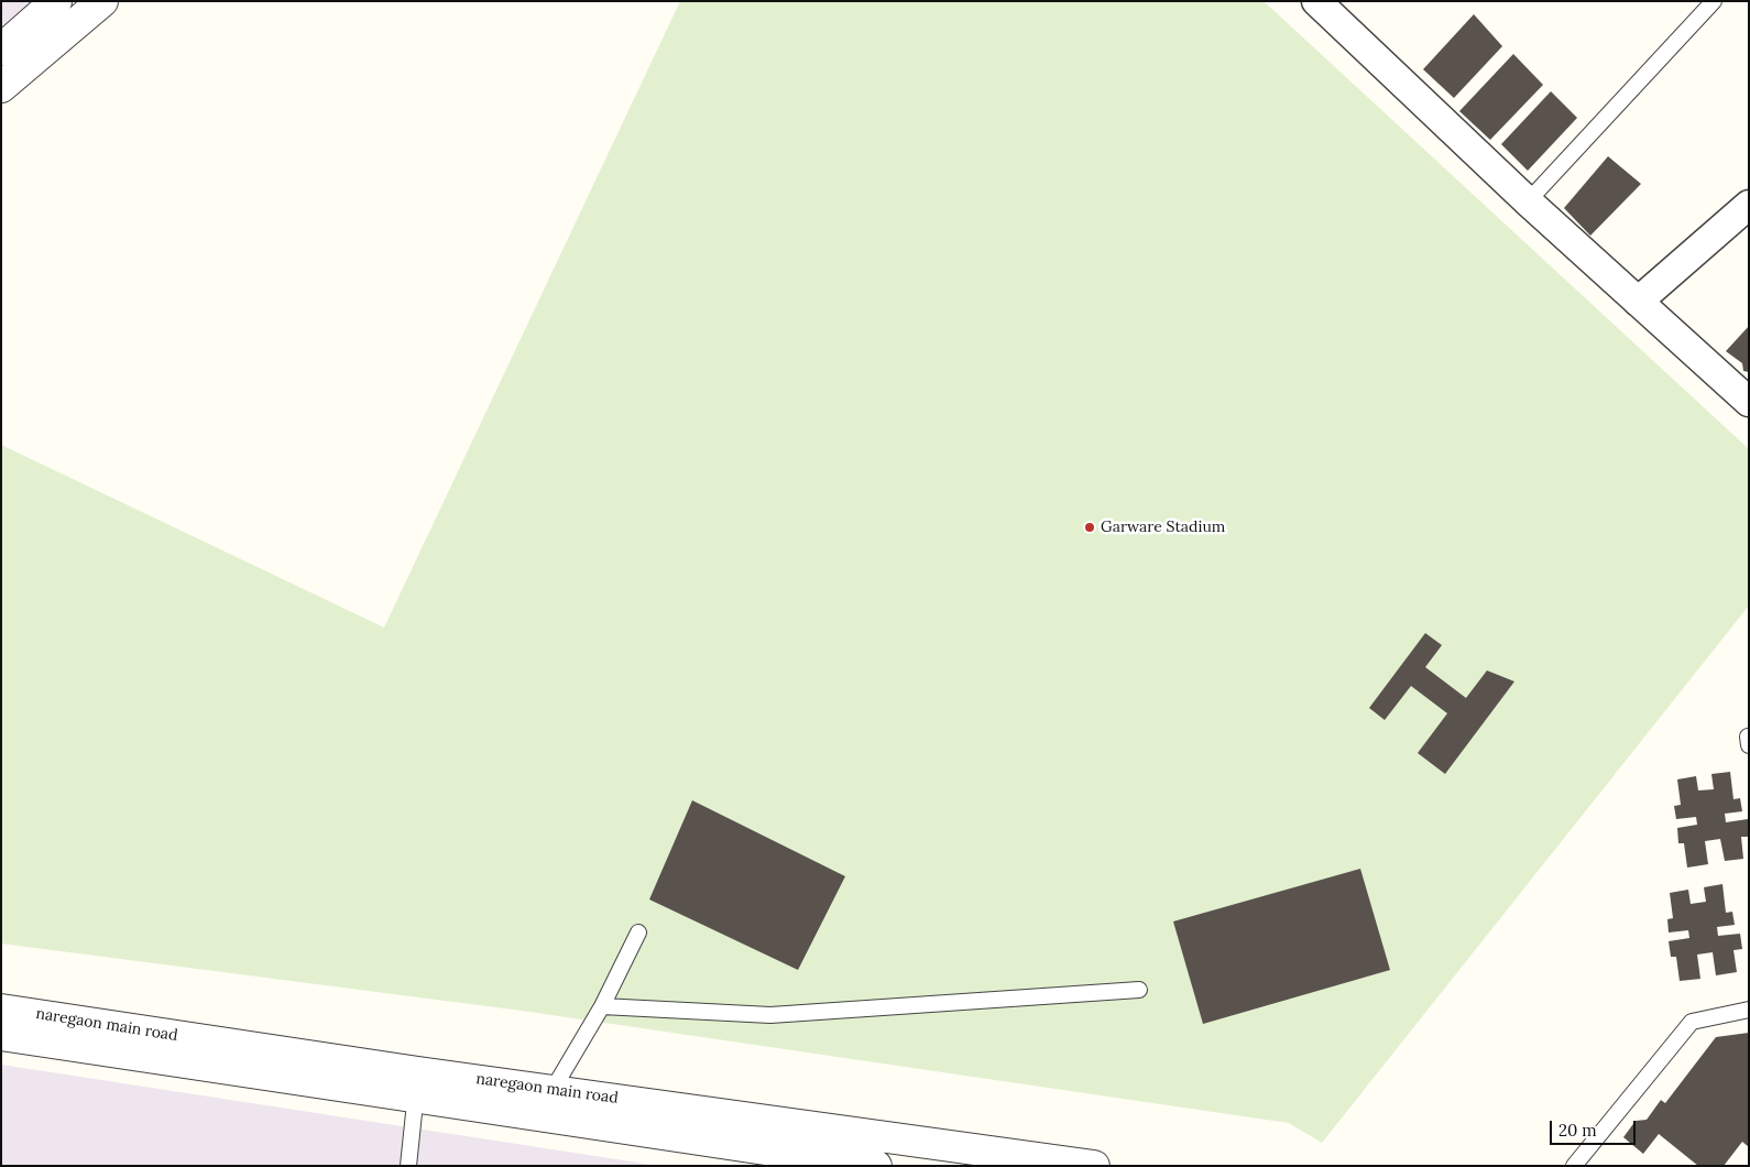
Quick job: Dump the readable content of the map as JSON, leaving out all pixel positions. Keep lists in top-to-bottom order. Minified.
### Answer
{"streets":{"street":["naregaon main road"]},"places":["Garware Stadium"],"scale_bar":"20 m"}
